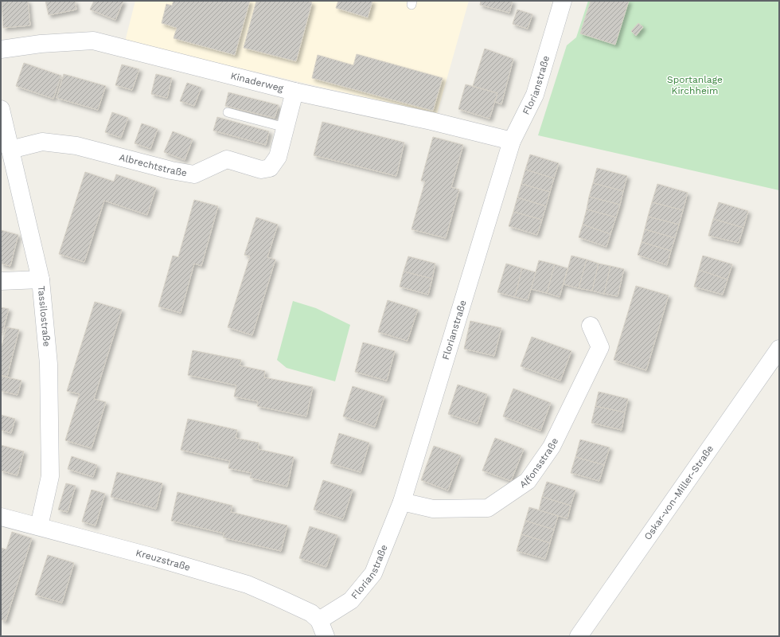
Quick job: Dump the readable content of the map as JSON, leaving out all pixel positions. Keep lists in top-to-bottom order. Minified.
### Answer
{"streets":{"street":["Kinaderweg","Florianstraße","Albrechtstraße","Tassilostraße","Alfonsstraße","Oskar-von-Miller-Straße","Kreuzstraße"]},"crossings":[["Kinaderweg","Florianstraße"],["Kinaderweg","Albrechtstraße"],["Florianstraße","Alfonsstraße"],["Florianstraße","Kreuzstraße"],["Albrechtstraße","Tassilostraße"],["Tassilostraße","Kreuzstraße"]],"parks":["Sportanlage Kirchheim"]}
